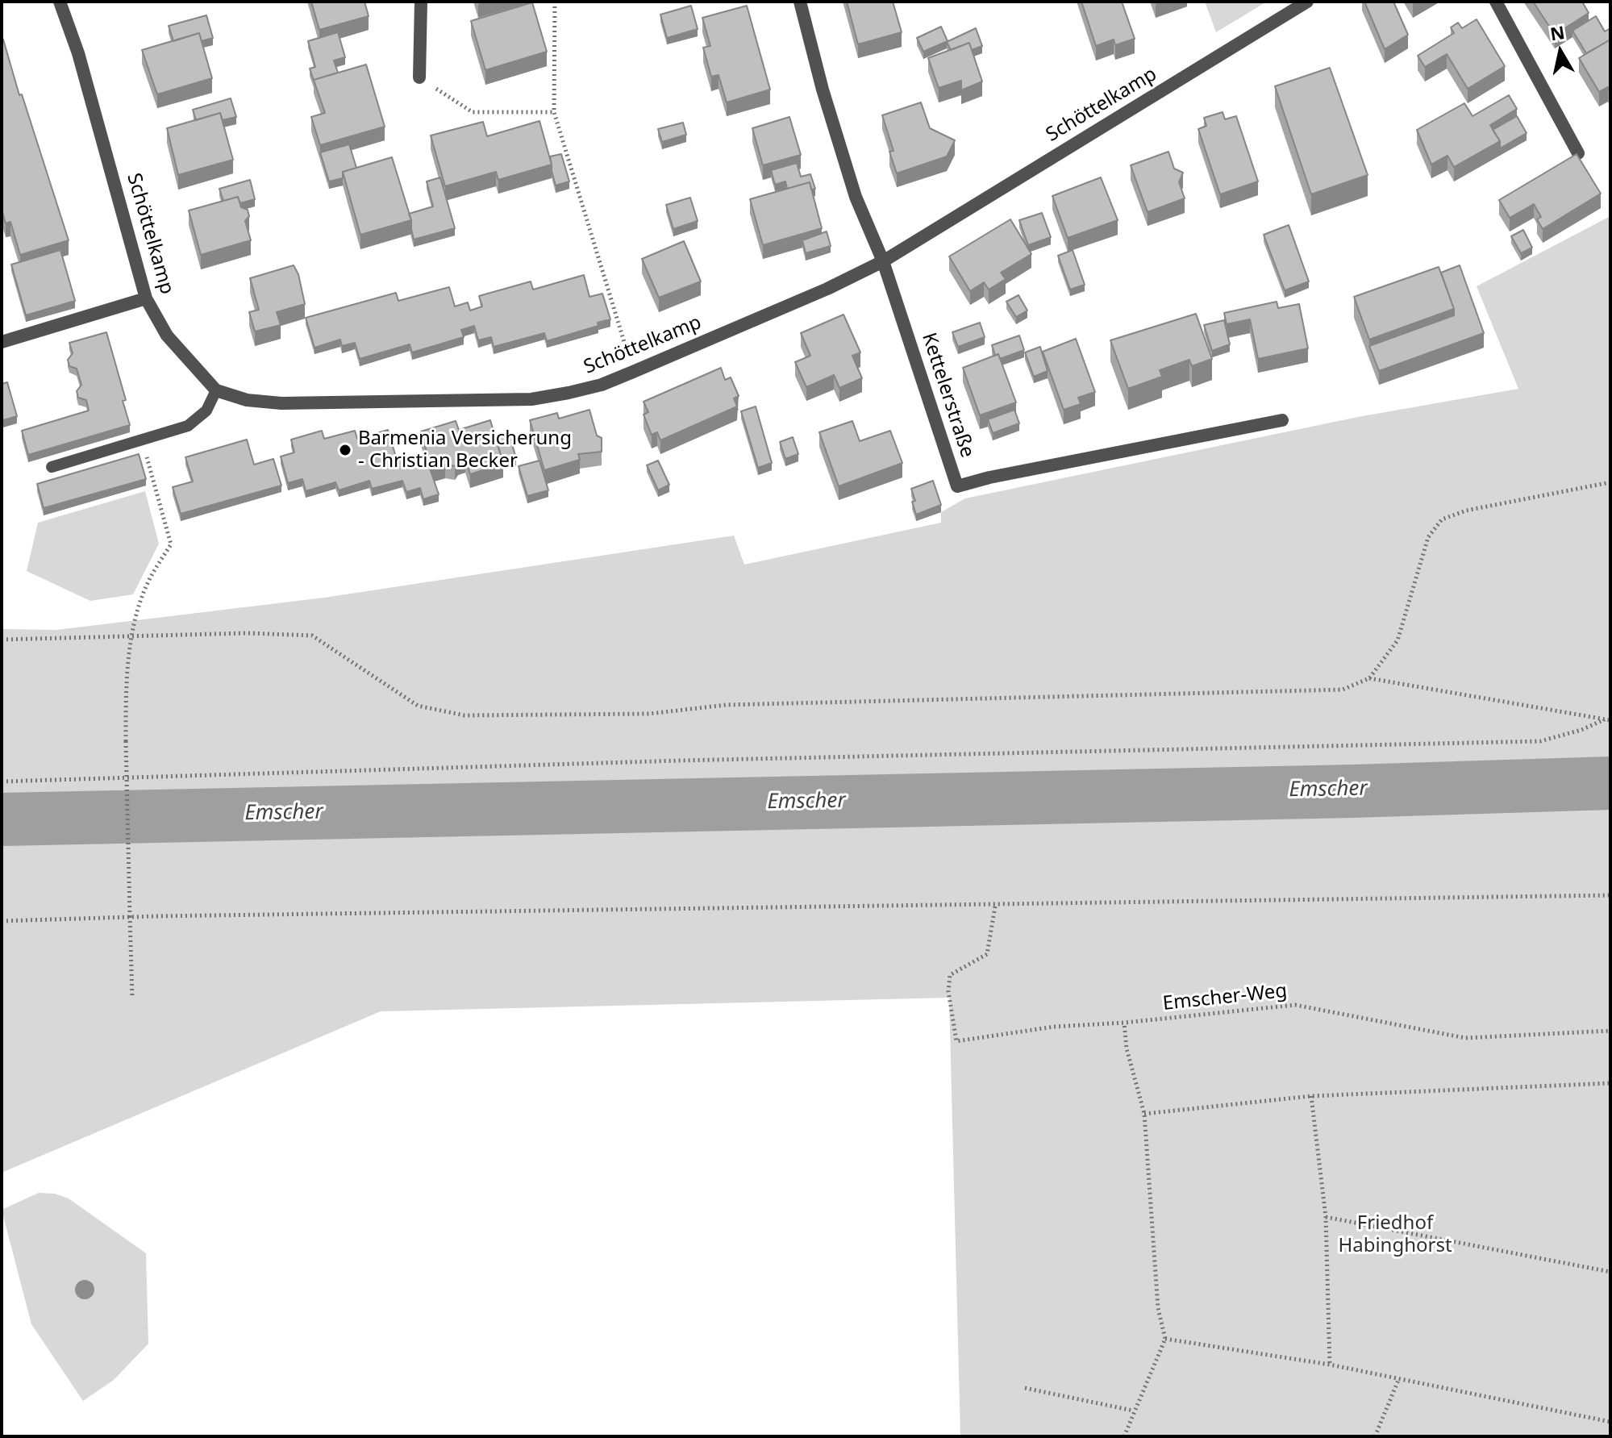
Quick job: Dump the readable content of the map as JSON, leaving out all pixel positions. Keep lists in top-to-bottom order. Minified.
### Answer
{"streets":{"street":["Schöttelkamp","Kettelerstraße"],"path":["Emscher-Weg"]},"crossings":[["Schöttelkamp","Kettelerstraße"]],"water":["Emscher"],"parks":["Friedhof Habinghorst"],"places":["Barmenia Versicherung - Christian Becker"],"north":"top"}
